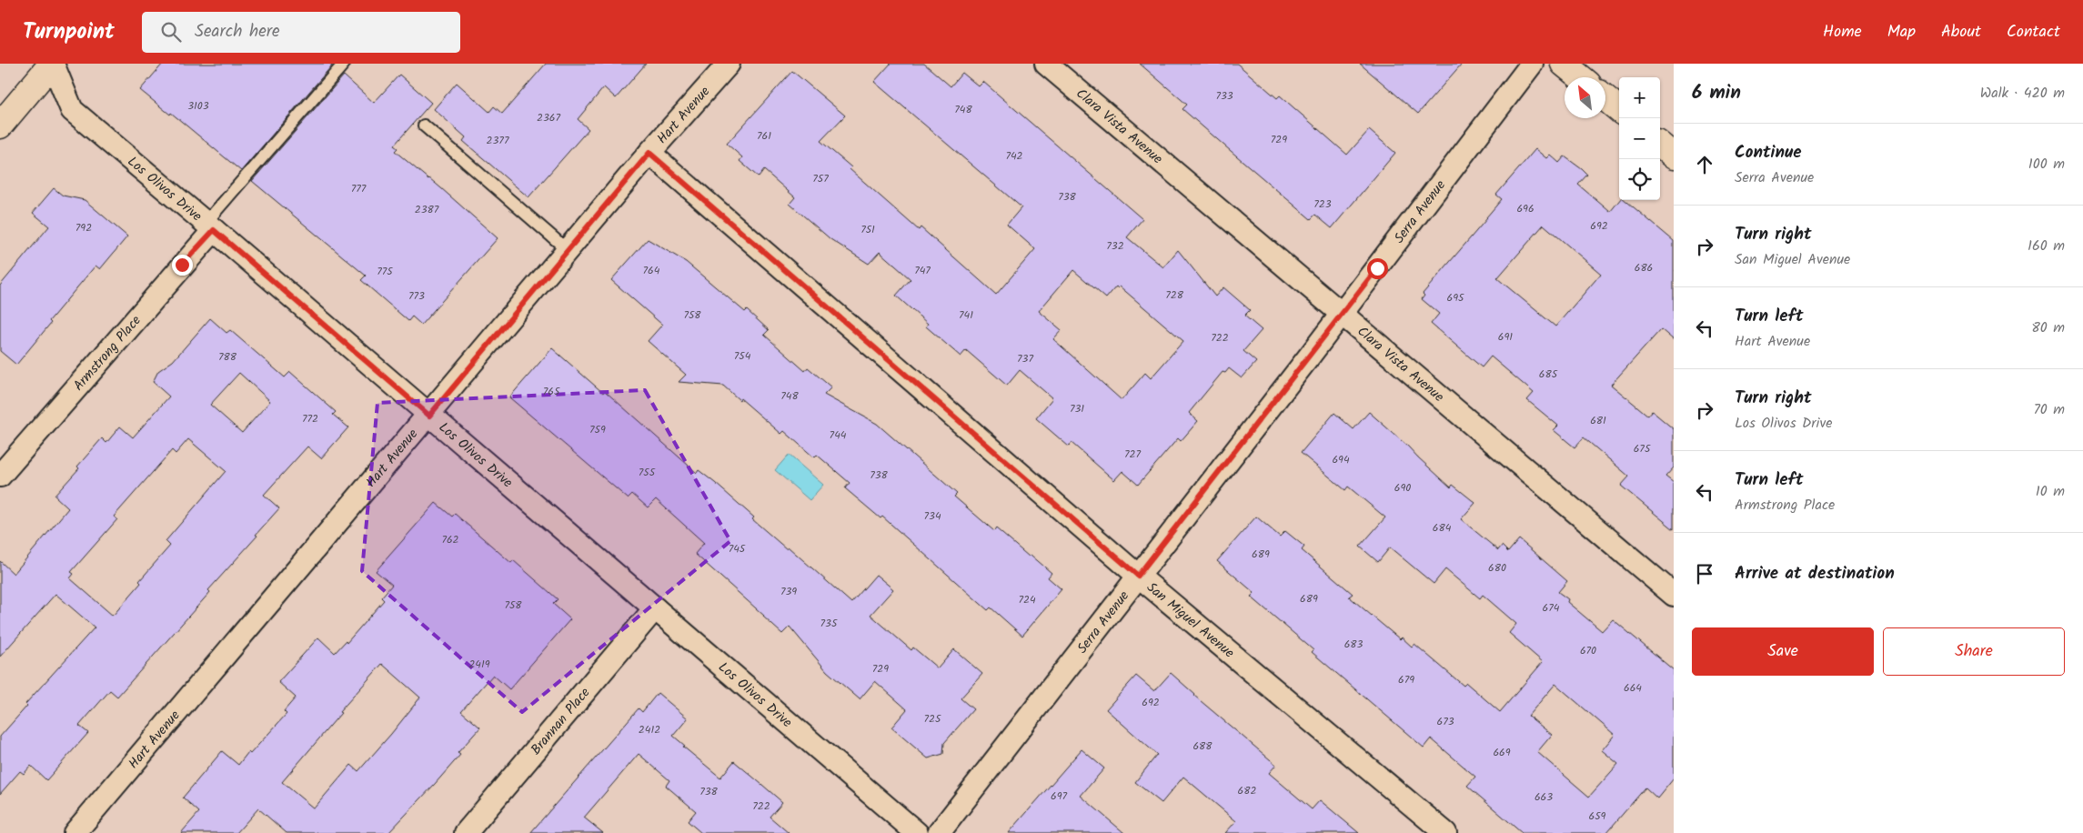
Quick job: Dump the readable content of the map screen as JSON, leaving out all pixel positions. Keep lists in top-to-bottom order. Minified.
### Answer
{"streets":{"street":["Hart Avenue","Clara Vista Avenue","Los Olivos Drive","Serra Avenue","Armstrong Place","San Miguel Avenue","Brannan Place"]},"crossings":[["Hart Avenue","Los Olivos Drive"],["Hart Avenue","San Miguel Avenue"],["Clara Vista Avenue","Serra Avenue"],["Los Olivos Drive","Armstrong Place"],["Los Olivos Drive","Brannan Place"],["Serra Avenue","San Miguel Avenue"]],"house_numbers":["733","3103","748","2367","761","729","2377","742","757","777","738","723","696","2387","692","792","751","732","686","764","747","775","728","773","695","758","741","691","722","754","788","737","685","765","748","731","772","681","759","744","675","727","694","755","738","690","734","684","762","745","689","680","739","689","724","758","674","735","683","670","2419","729","679","664","692","725","673","2412","688","669","682","738","697","663","722","659"],"north":"top left","page":{"header":"Turnpoint","search":"Search here","nav":["Home","Map","About","Contact"],"heading":["6 min","Walk · 420 m"],"map_buttons":["+","−"],"list":[["Continue","Serra Avenue","100 m"],["Turn right","San Miguel Avenue","160 m"],["Turn left","Hart Avenue","80 m"],["Turn right","Los Olivos Drive","70 m"],["Turn left","Armstrong Place","10 m"],"Arrive at destination"],"buttons":["Save","Share"]}}
